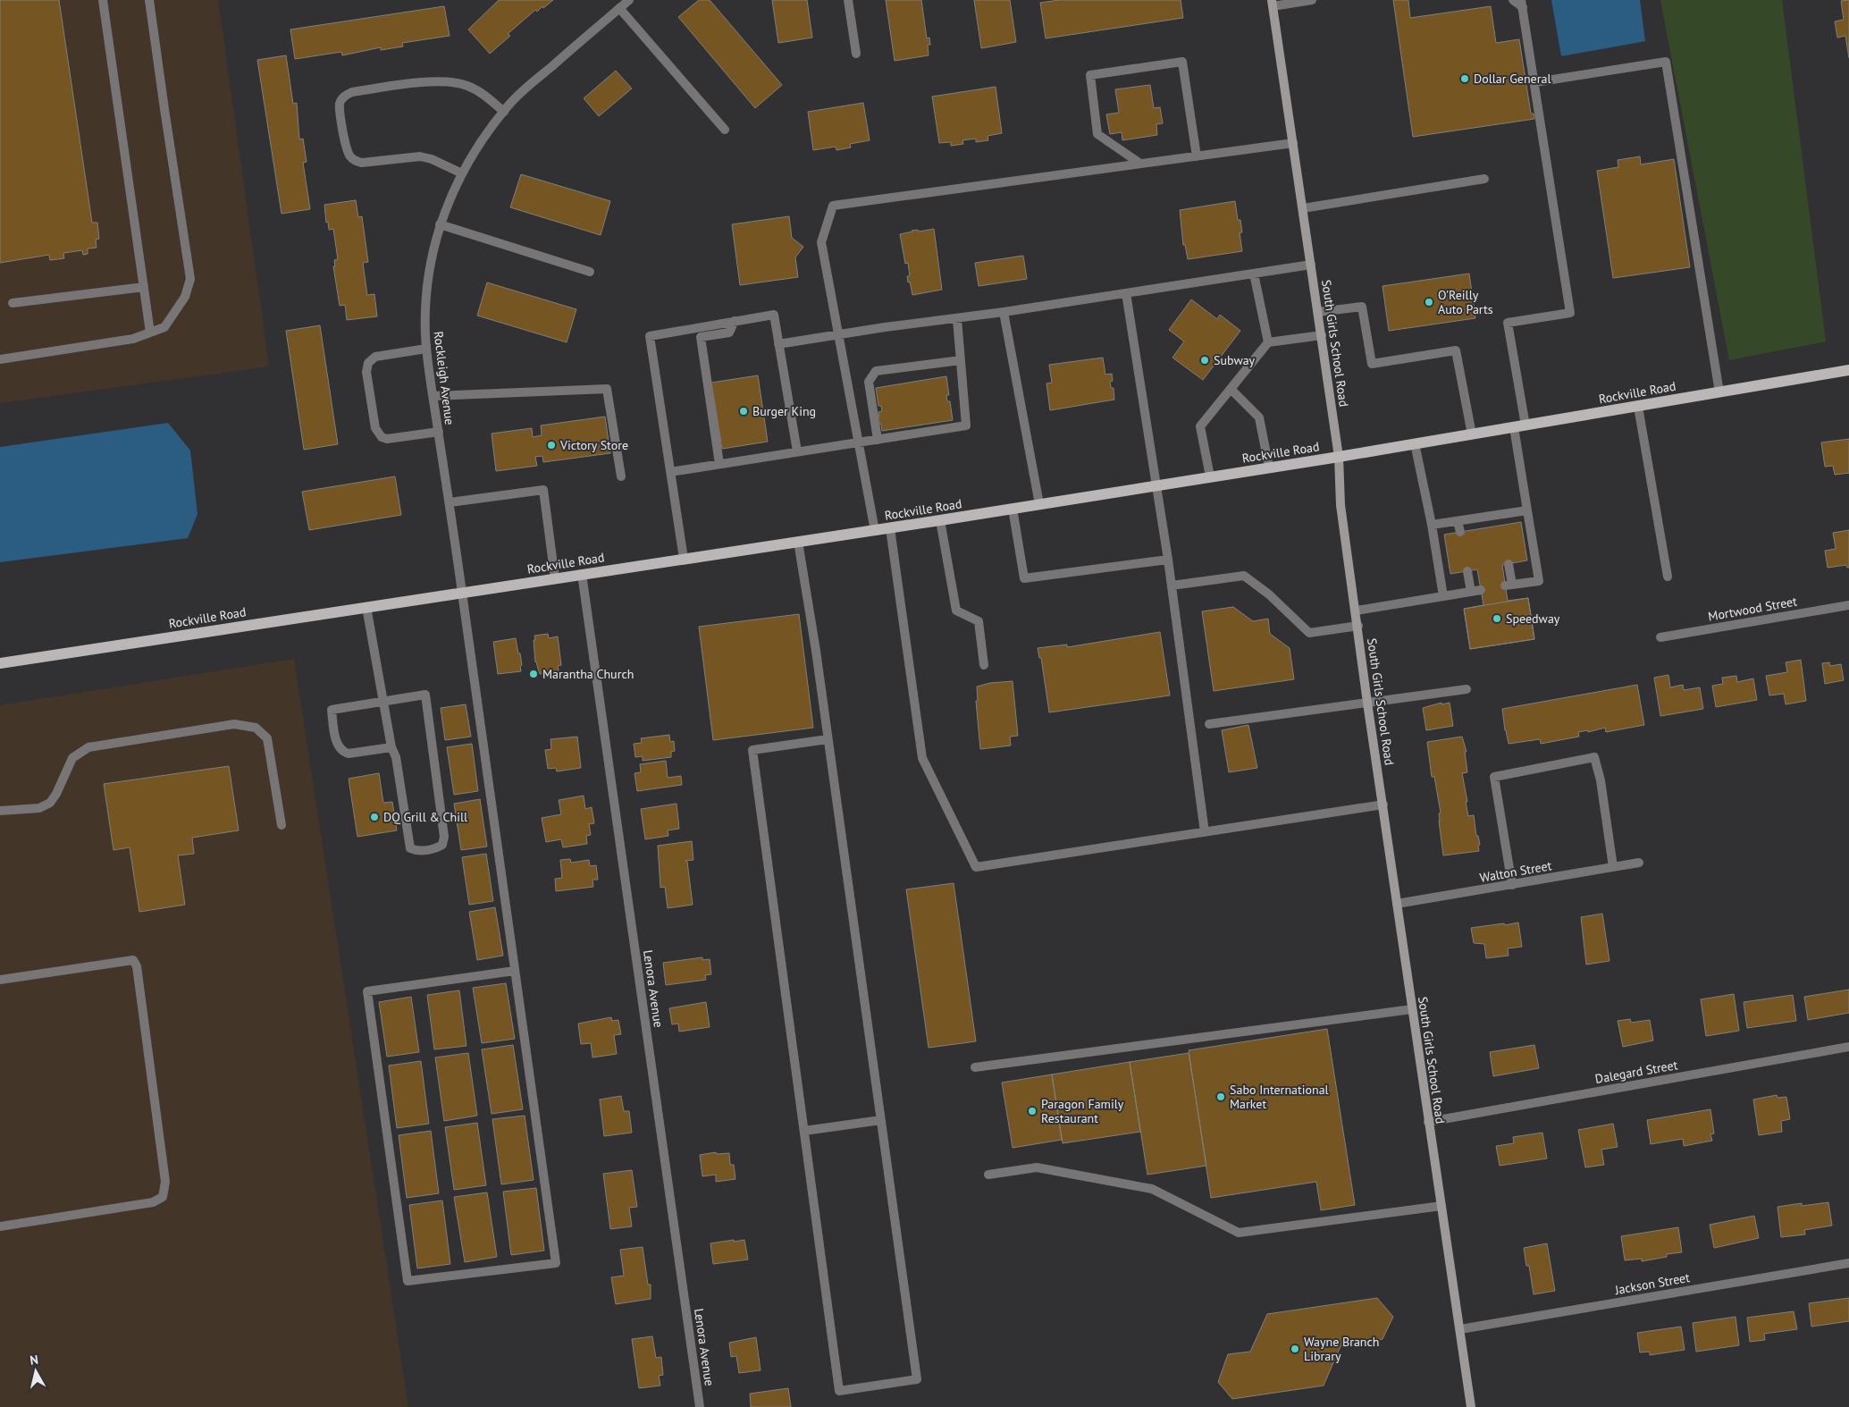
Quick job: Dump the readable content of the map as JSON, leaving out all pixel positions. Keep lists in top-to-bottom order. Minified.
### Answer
{"streets":{"main road":["South Girls School Road","Rockville Road"],"street":["Rockleigh Avenue","Mortwood Street","Walton Street","Lenora Avenue","Dalegard Street","Jackson Street"]},"crossings":[["South Girls School Road","Rockville Road"],["South Girls School Road","Walton Street"],["South Girls School Road","Dalegard Street"],["South Girls School Road","Jackson Street"],["Rockleigh Avenue","Rockville Road"],["Rockville Road","Lenora Avenue"]],"places":["Dollar General","O'Reilly Auto Parts","Subway","Burger King","Victory Store","Speedway","Marantha Church","DQ Grill & Chill","Sabo International Market","Paragon Family Restaurant","Wayne Branch Library"],"north":"top"}
